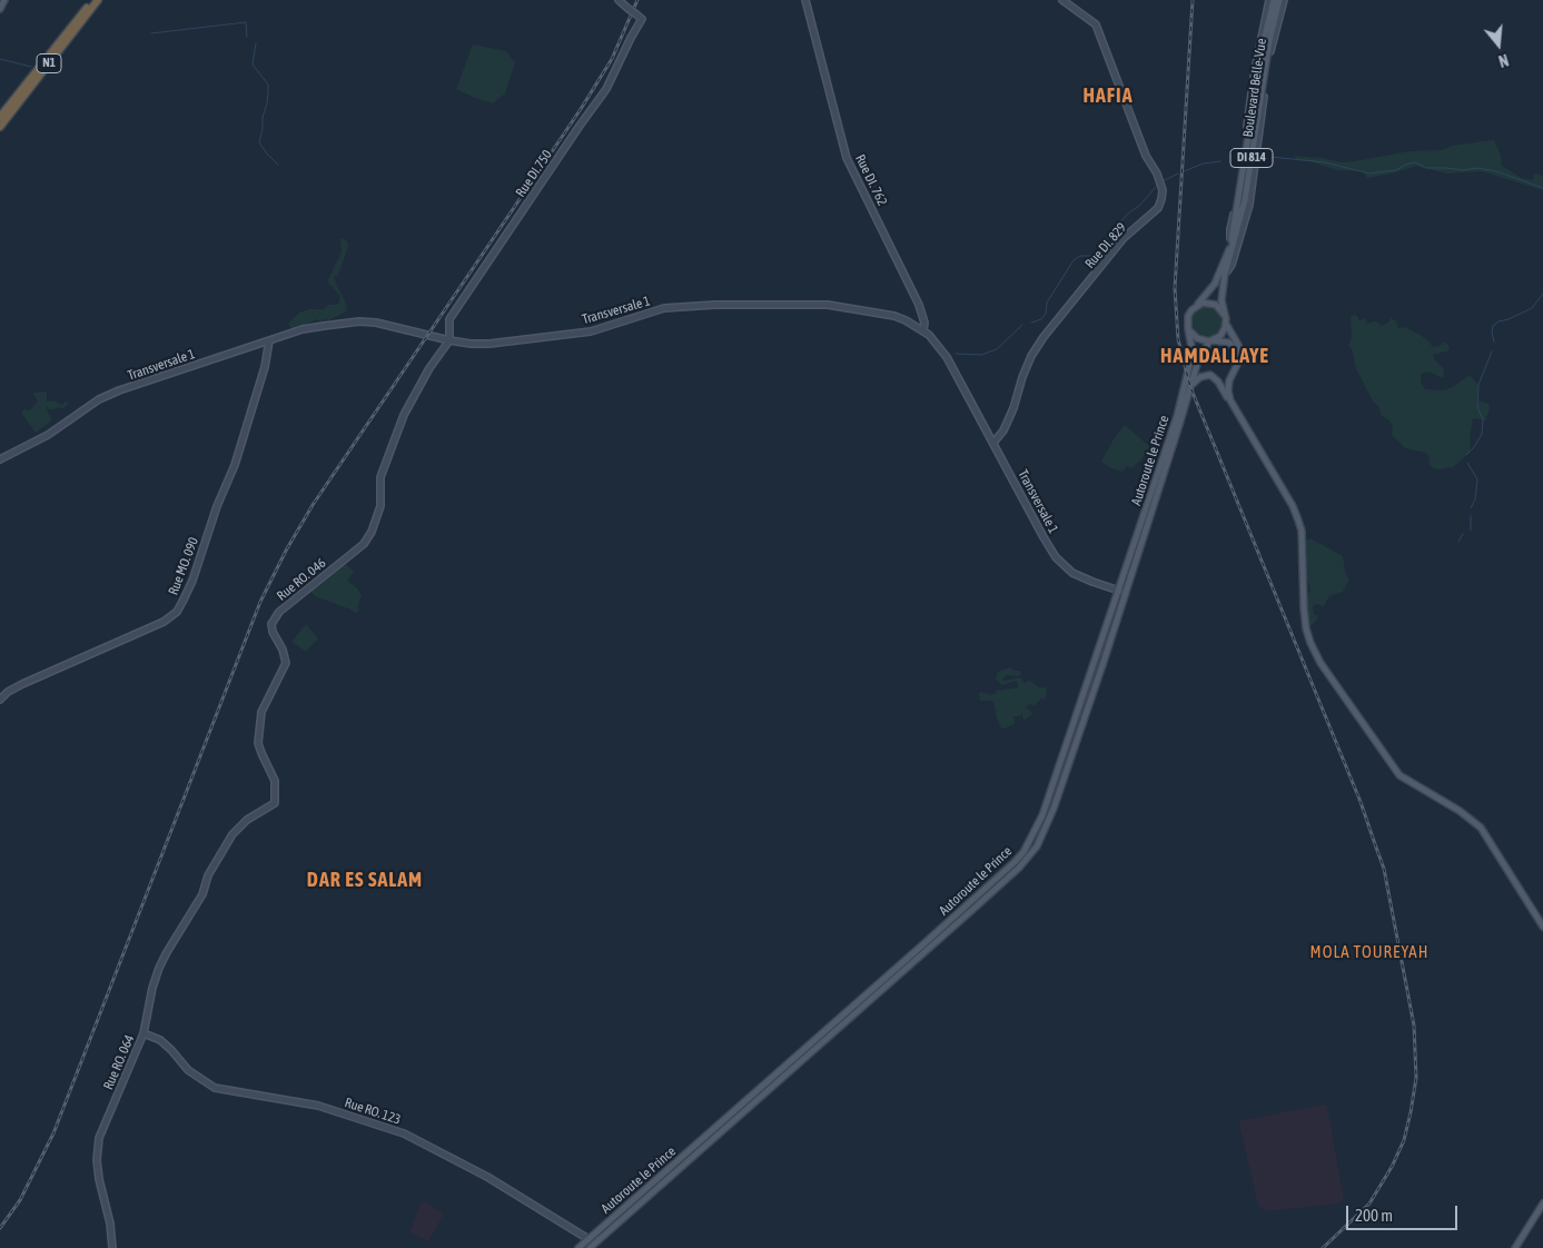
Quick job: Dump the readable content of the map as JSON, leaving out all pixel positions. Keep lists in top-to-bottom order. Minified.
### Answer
{"streets":{"highway":["N1"],"main road":["Boulevard Belle-Vue","DI 814","Autoroute le Prince"],"street":["Rue DI.750","Rue DI. 762","Rue DI. 829","Transversale 1","Rue MO. 090","Rue RO. 046","Rue RO. 064","Rue RO. 123"]},"crossings":[["Boulevard Belle-Vue","Autoroute le Prince"],["Rue DI.750","Transversale 1"],["Rue DI.750","Rue RO. 046"],["Rue DI. 762","Transversale 1"],["Rue DI. 829","Transversale 1"],["Transversale 1","Autoroute le Prince"],["Transversale 1","Rue MO. 090"],["Transversale 1","Rue RO. 046"],["Autoroute le Prince","Rue RO. 123"],["Rue RO. 046","Rue RO. 064"],["Rue RO. 064","Rue RO. 123"]],"districts":["HAFIA","HAMDALLAYE","DAR ES SALAM","MOLA TOUREYAH"],"scale_bar":"200 m","north":"bottom"}
